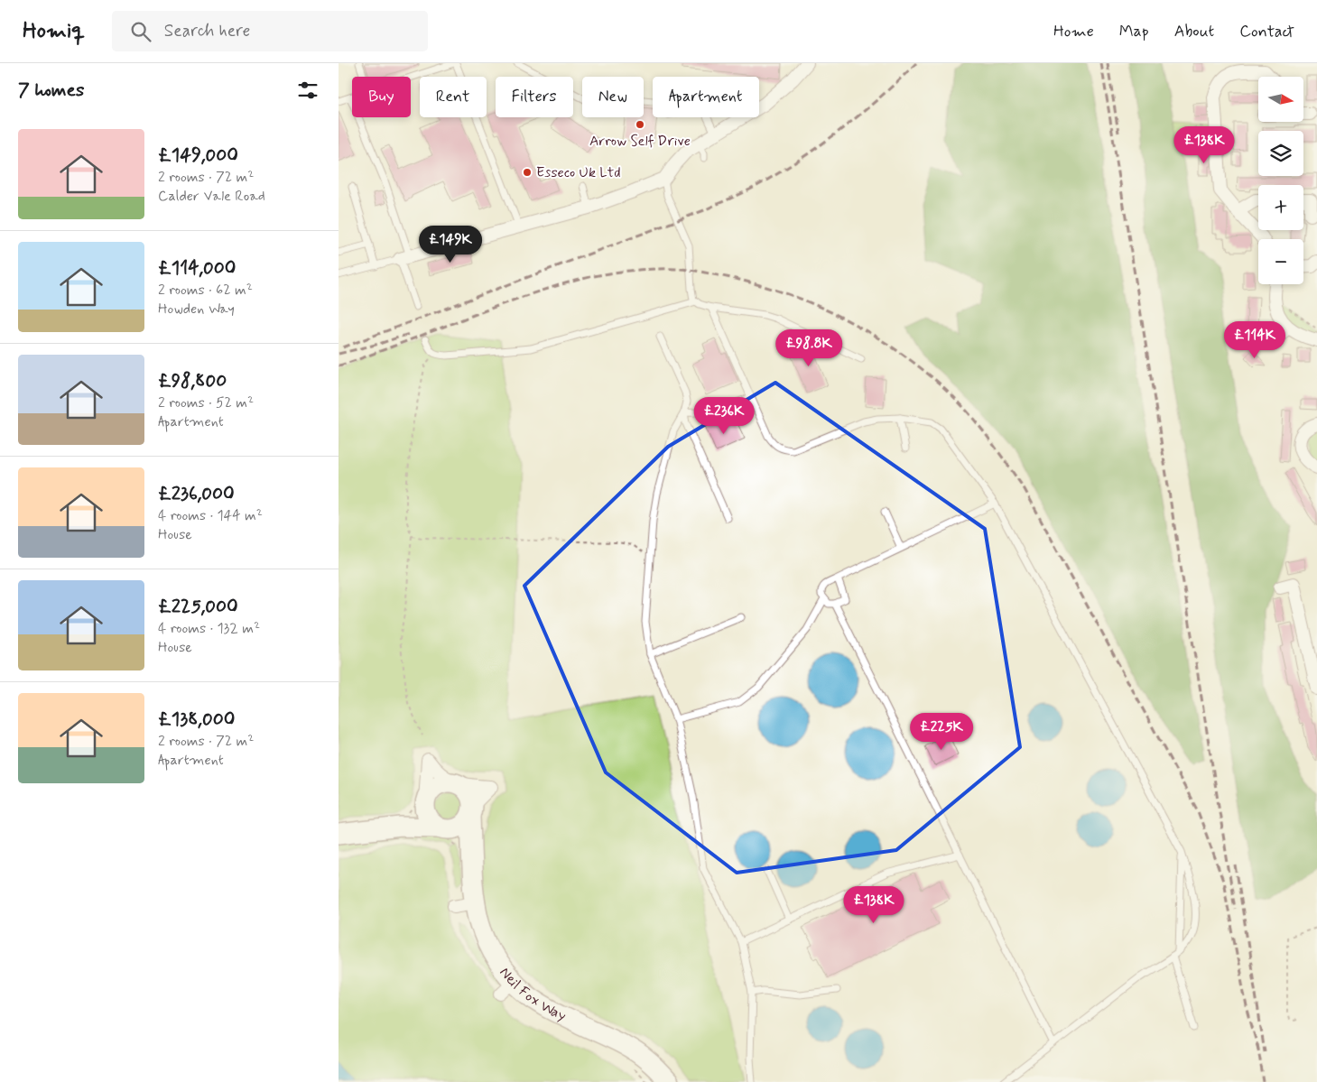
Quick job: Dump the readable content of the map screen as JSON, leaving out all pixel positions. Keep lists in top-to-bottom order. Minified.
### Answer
{"streets":{"main road":["Neil Fox Way"]},"places":["Arrow Self Drive","Esseco Uk Ltd"],"north":"right","page":{"header":"Homiq","search":"Search here","nav":["Home","Map","About","Contact"],"heading":"7 homes","map_buttons":["+","−"],"chip":["Buy","Rent","Filters","New","Apartment"],"list":[{"name":"£149,000","note":"2 rooms · 72 m² · Calder Vale Road"},{"name":"£114,000","note":"2 rooms · 62 m² · Howden Way"},{"name":"£98,800","note":"2 rooms · 52 m² · Apartment"},{"name":"£236,000","note":"4 rooms · 144 m² · House"},{"name":"£225,000","note":"4 rooms · 132 m² · House"},{"name":"£138,000","note":"2 rooms · 72 m² · Apartment"}],"price":["£138K","£149K","£114K","£98.8K","£236K","£225K","£138K"]}}
